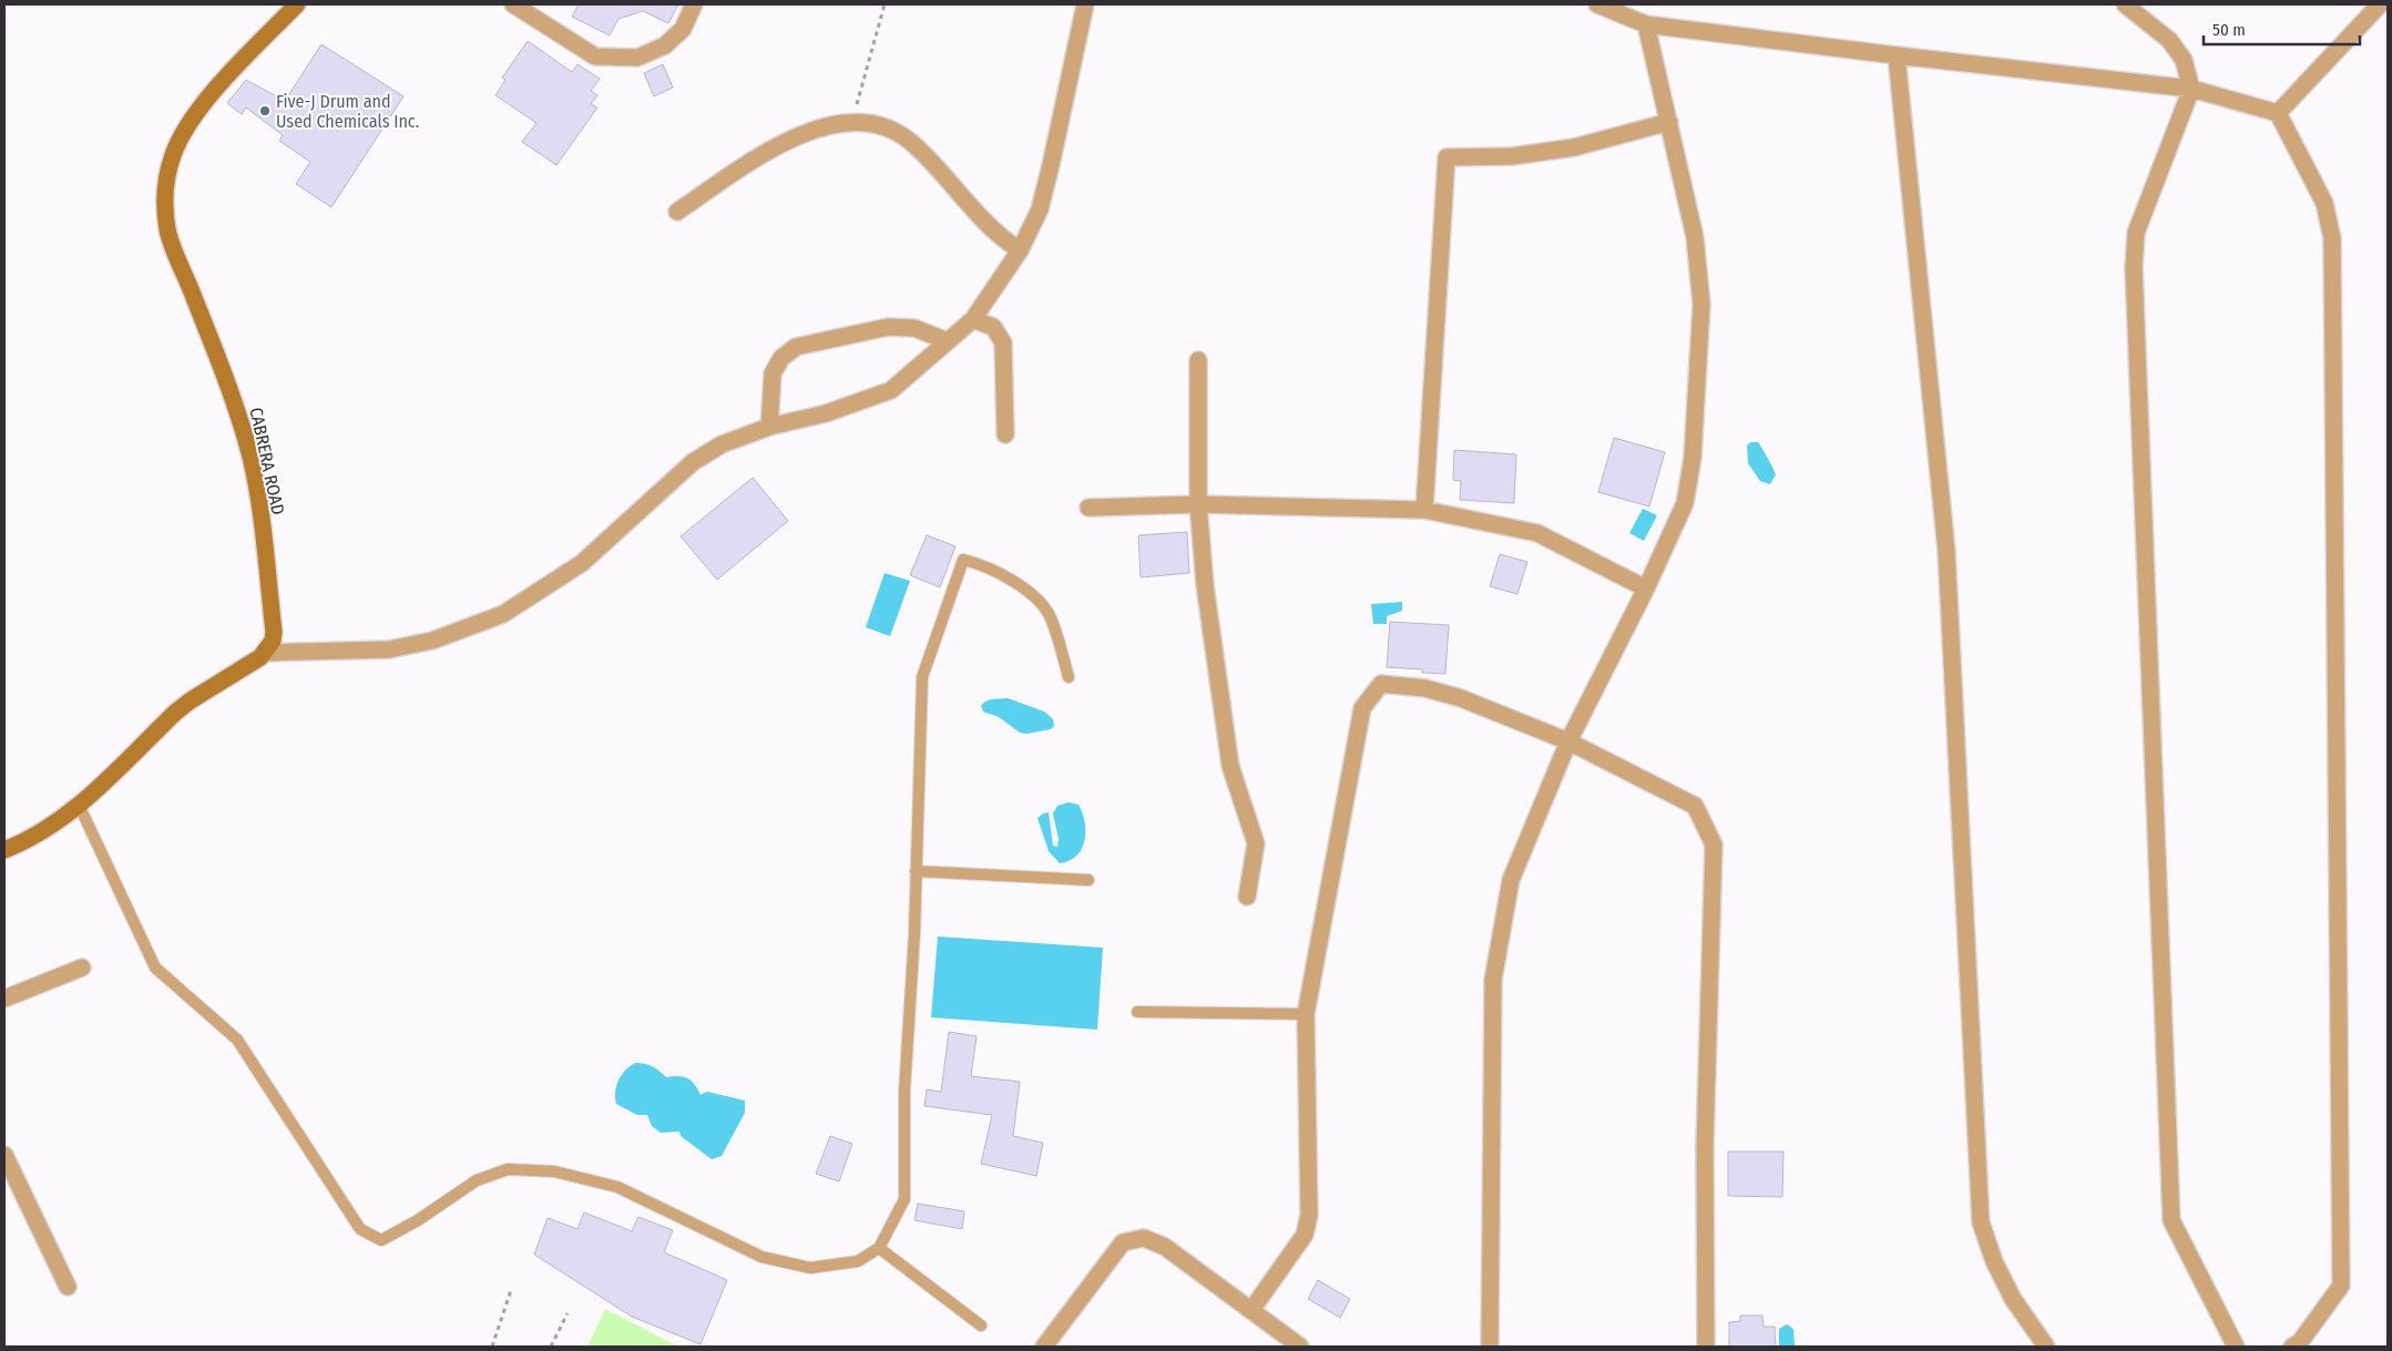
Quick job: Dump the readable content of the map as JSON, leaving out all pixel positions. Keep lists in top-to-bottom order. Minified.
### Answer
{"streets":{"main road":["CABRERA ROAD"]},"places":["Five-J Drum and Used Chemicals Inc."],"scale_bar":"50 m"}
